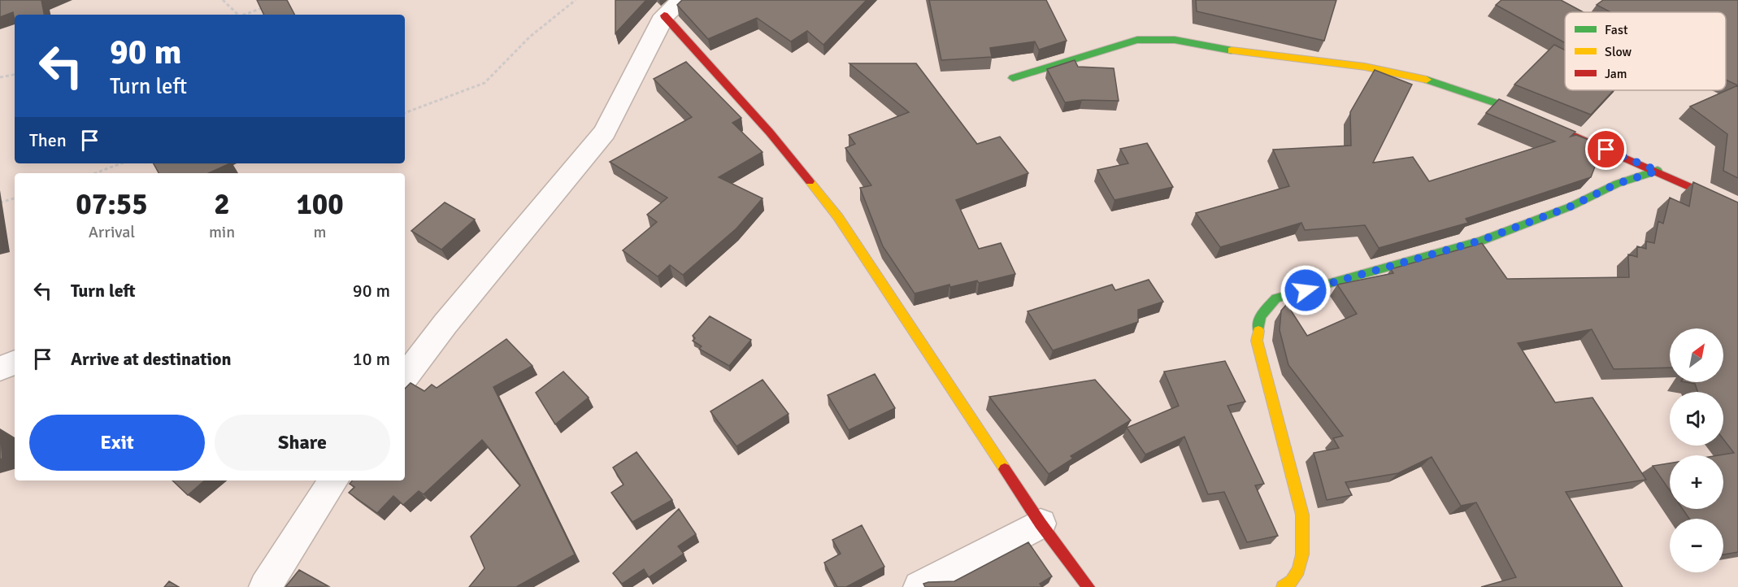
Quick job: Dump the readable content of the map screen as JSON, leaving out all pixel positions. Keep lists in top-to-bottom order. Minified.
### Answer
{"legend":["Fast","Slow","Jam"],"north":"top right","page":{"turn":["90 m","Turn left"],"then":"Then","eta":["07:55","Arrival","2","min","100","m"],"list":[{"name":"Turn left","value":"90 m"},{"name":"Arrive at destination","value":"10 m"}],"map_buttons":["+","−"],"buttons":["Exit","Share"]}}
